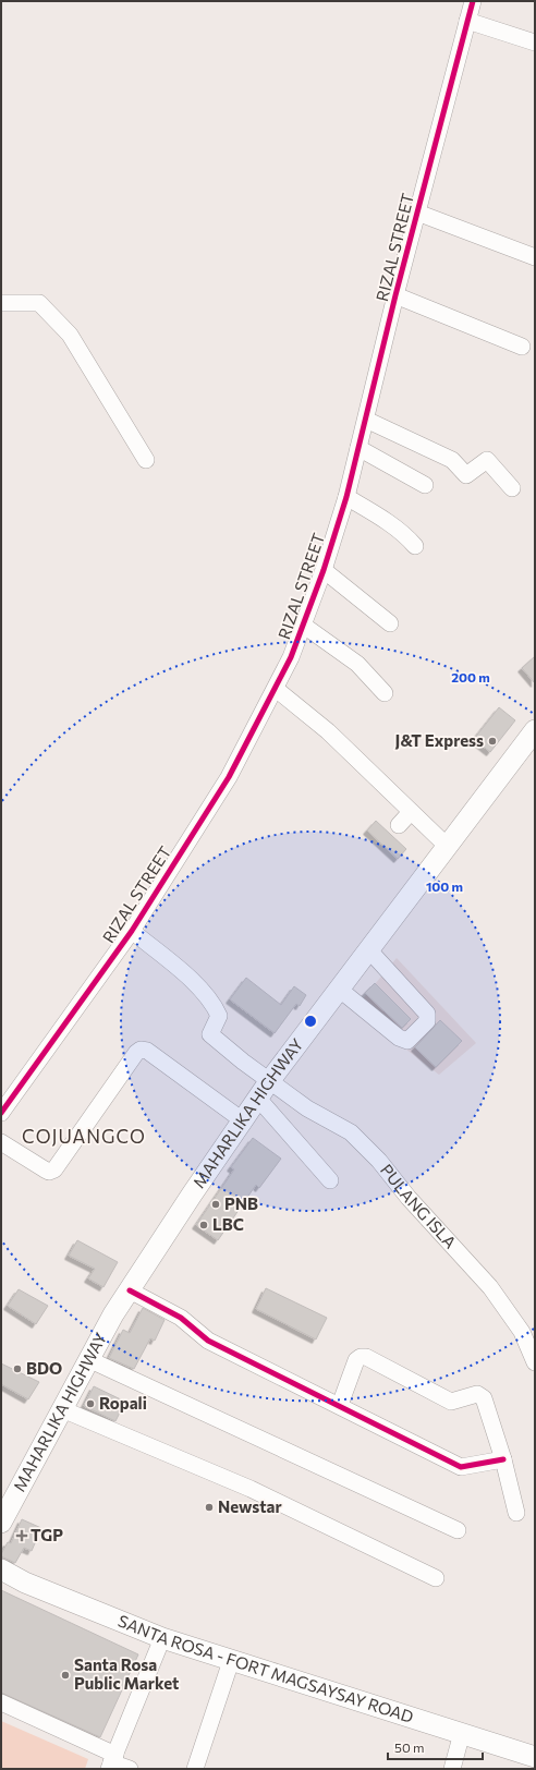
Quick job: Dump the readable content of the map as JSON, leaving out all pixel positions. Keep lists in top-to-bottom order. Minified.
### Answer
{"streets":{"main road":["MAHARLIKA HIGHWAY","SANTA ROSA - FORT MAGSAYSAY ROAD"],"street":["RIZAL STREET","PULANG ISLA"]},"crossings":[["RIZAL STREET","PULANG ISLA"],["MAHARLIKA HIGHWAY","PULANG ISLA"]],"districts":["COJUANGCO"],"places":{"other":["J&T Express","PNB","LBC","BDO","Ropali","Newstar","Santa Rosa Public Market"],"health":["TGP"]},"scale_bar":"50 m","rings":["200 m","100 m"]}
